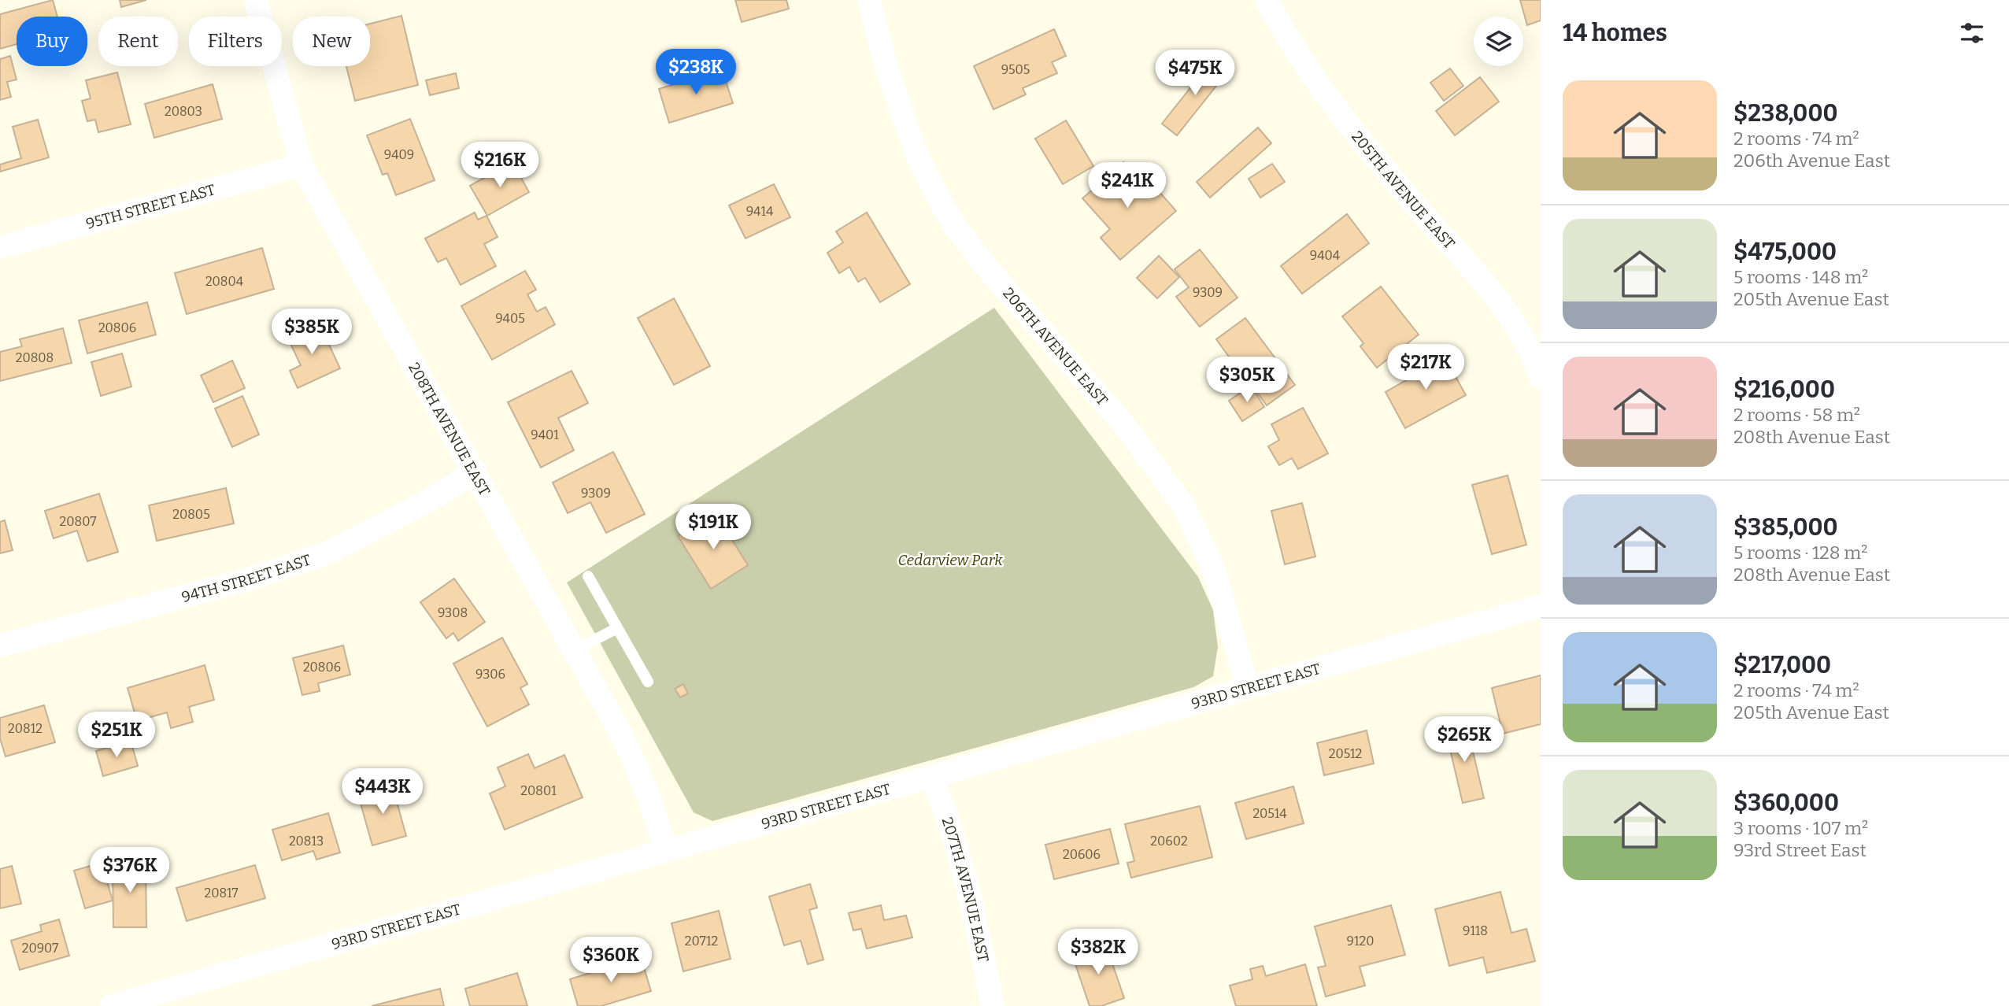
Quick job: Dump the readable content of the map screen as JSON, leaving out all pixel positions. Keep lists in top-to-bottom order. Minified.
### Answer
{"streets":{"street":["205TH AVENUE EAST","95TH STREET EAST","206TH AVENUE EAST","208TH AVENUE EAST","94TH STREET EAST","93RD STREET EAST","207TH AVENUE EAST"]},"crossings":[["95TH STREET EAST","208TH AVENUE EAST"],["206TH AVENUE EAST","93RD STREET EAST"],["208TH AVENUE EAST","94TH STREET EAST"],["208TH AVENUE EAST","93RD STREET EAST"],["93RD STREET EAST","207TH AVENUE EAST"]],"parks":["Cedarview Park"],"house_numbers":["9505","20803","9409","9414","9404","20804","9309","9405","20806","20808","9401","9309","20805","20807","9308","20806","9306","20812","20512","20801","20514","20813","20602","20606","20817","9118","20712","9120","20907"],"page":{"heading":"14 homes","chip":["Buy","Rent","Filters","New"],"price":["$238K","$475K","$216K","$241K","$385K","$217K","$305K","$191K","$251K","$265K","$443K","$376K","$382K","$360K"],"list":[{"name":"$238,000","note":"2 rooms · 74 m² · 206th Avenue East"},{"name":"$475,000","note":"5 rooms · 148 m² · 205th Avenue East"},{"name":"$216,000","note":"2 rooms · 58 m² · 208th Avenue East"},{"name":"$385,000","note":"5 rooms · 128 m² · 208th Avenue East"},{"name":"$217,000","note":"2 rooms · 74 m² · 205th Avenue East"},{"name":"$360,000","note":"3 rooms · 107 m² · 93rd Street East"}]}}
